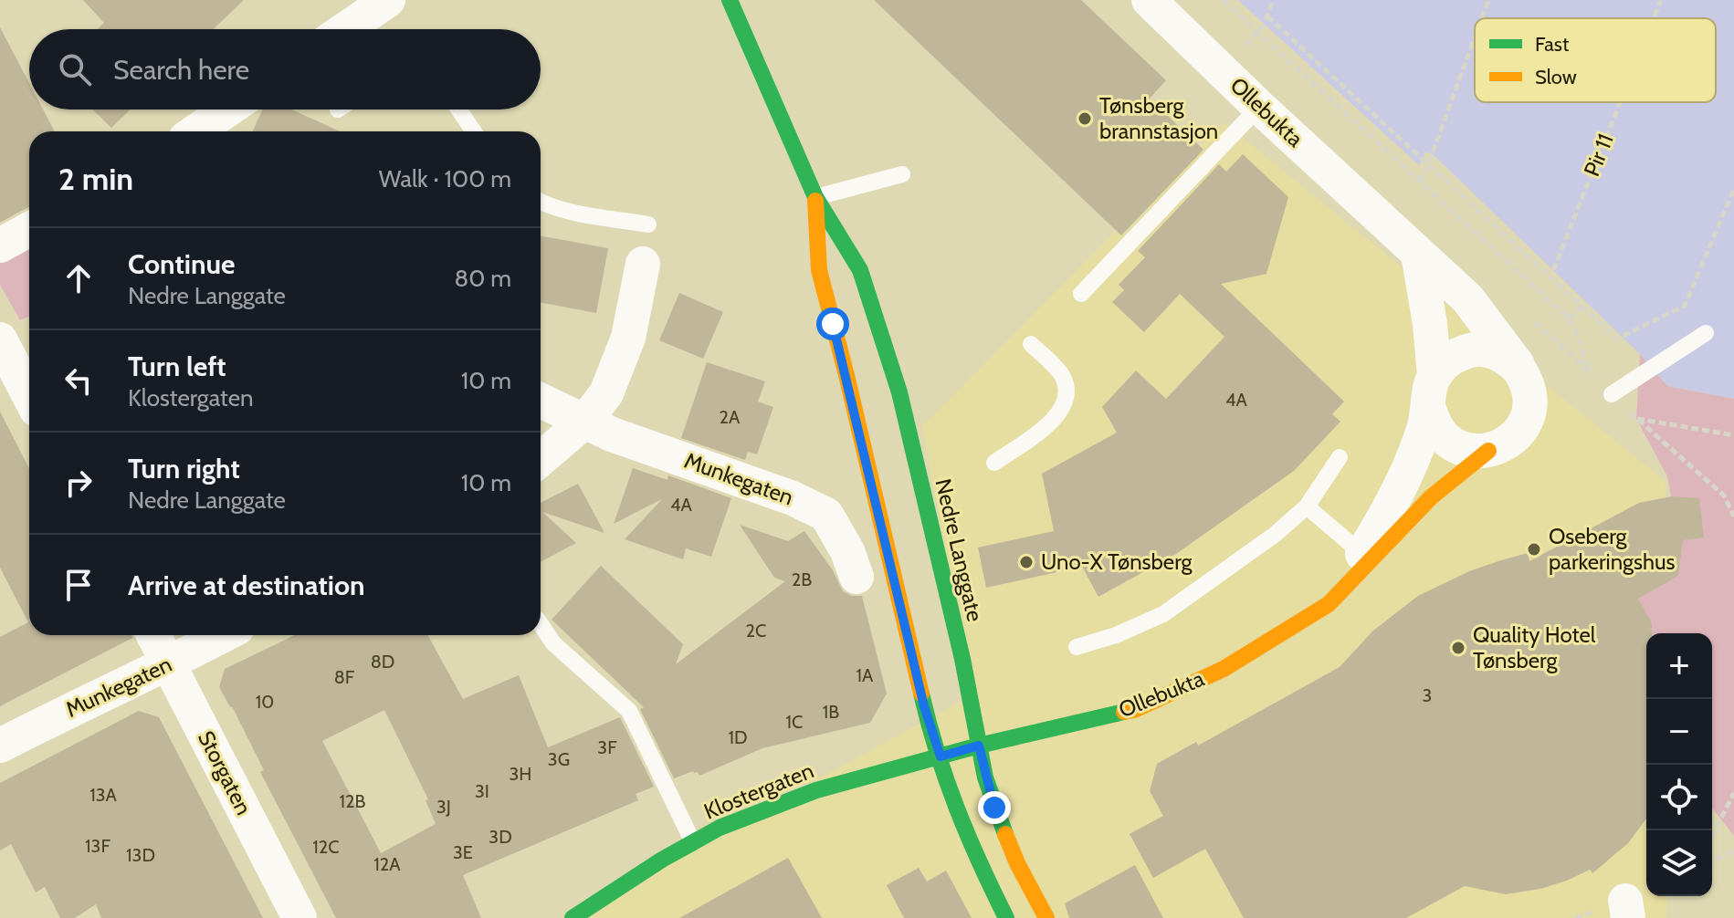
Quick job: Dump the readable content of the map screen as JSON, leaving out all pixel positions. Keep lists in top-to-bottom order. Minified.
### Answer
{"streets":{"main road":["Ollebukta","Nedre Langgate","Klostergaten"],"street":["Munkegaten","Storgaten"],"path":["Pir 11"]},"crossings":[["Ollebukta","Nedre Langgate"],["Ollebukta","Klostergaten"],["Munkegaten","Storgaten"],["Nedre Langgate","Klostergaten"]],"places":["Tønsberg brannstasjon","Oseberg parkeringshus","Uno-X Tønsberg","Quality Hotel Tønsberg"],"house_numbers":["4A","2A","4A","2B","2C","8D","1A","8F","3","10","1B","1C","1D","3F","3G","3H","3I","13A","12B","3J","3D","13F","12C","3E","13D","12A"],"legend":["Fast","Slow"],"page":{"search":"Search here","heading":["2 min","Walk · 100 m"],"list":[["Continue","Nedre Langgate","80 m"],["Turn left","Klostergaten","10 m"],["Turn right","Nedre Langgate","10 m"],"Arrive at destination"],"map_buttons":["+","−"]}}
